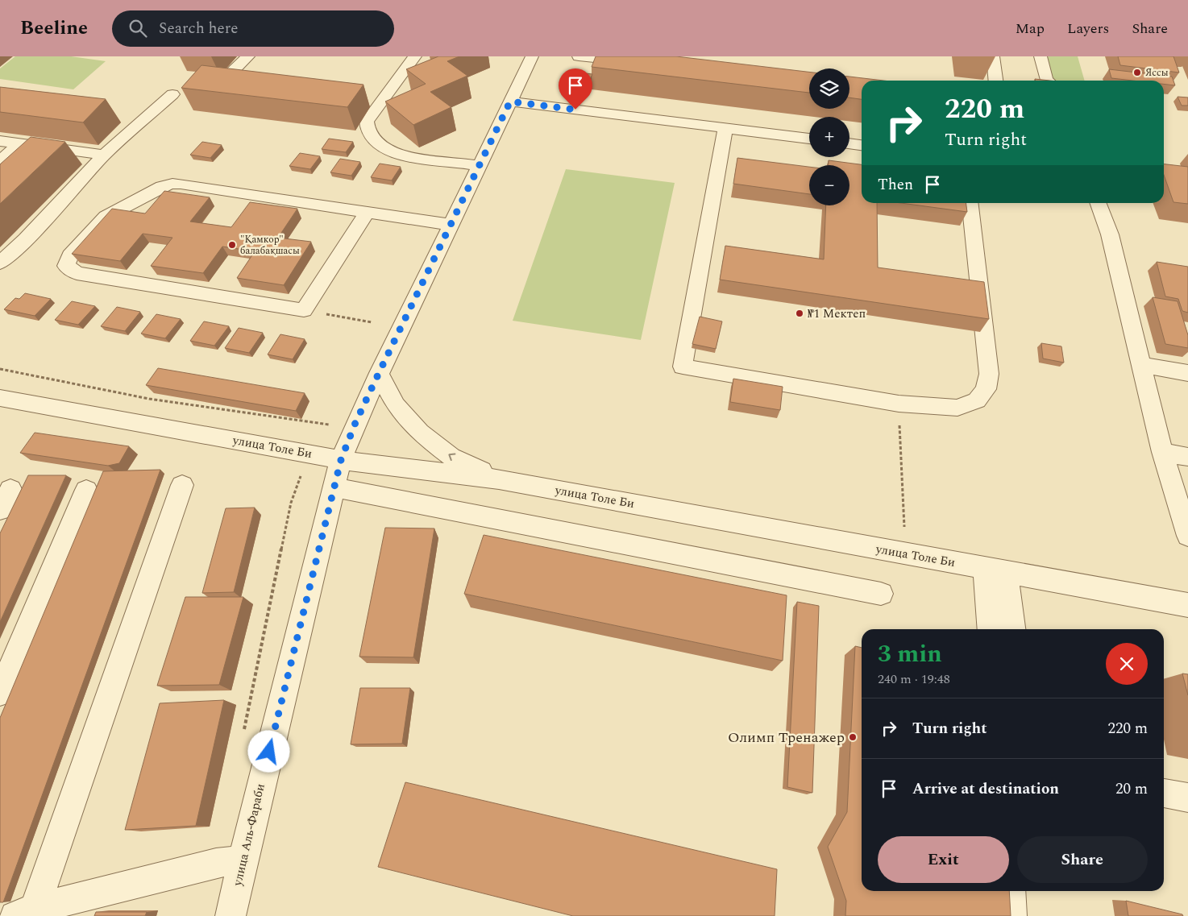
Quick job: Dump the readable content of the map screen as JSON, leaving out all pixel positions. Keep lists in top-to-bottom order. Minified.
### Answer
{"streets":{"street":["улица Толе Би","улица Аль-Фараби"]},"crossings":[["улица Толе Би","улица Аль-Фараби"]],"places":["Яссы","\"Қамкор\" балабақшасы","№1 Мектеп","Олимп Тренажер"],"page":{"header":"Beeline","search":"Search here","nav":["Map","Layers","Share"],"map_buttons":["+","−"],"turn":["220 m","Turn right"],"then":"Then","heading":["3 min","240 m · 19:48"],"list":[{"name":"Turn right","value":"220 m"},{"name":"Arrive at destination","value":"20 m"}],"buttons":["Exit","Share"]}}
